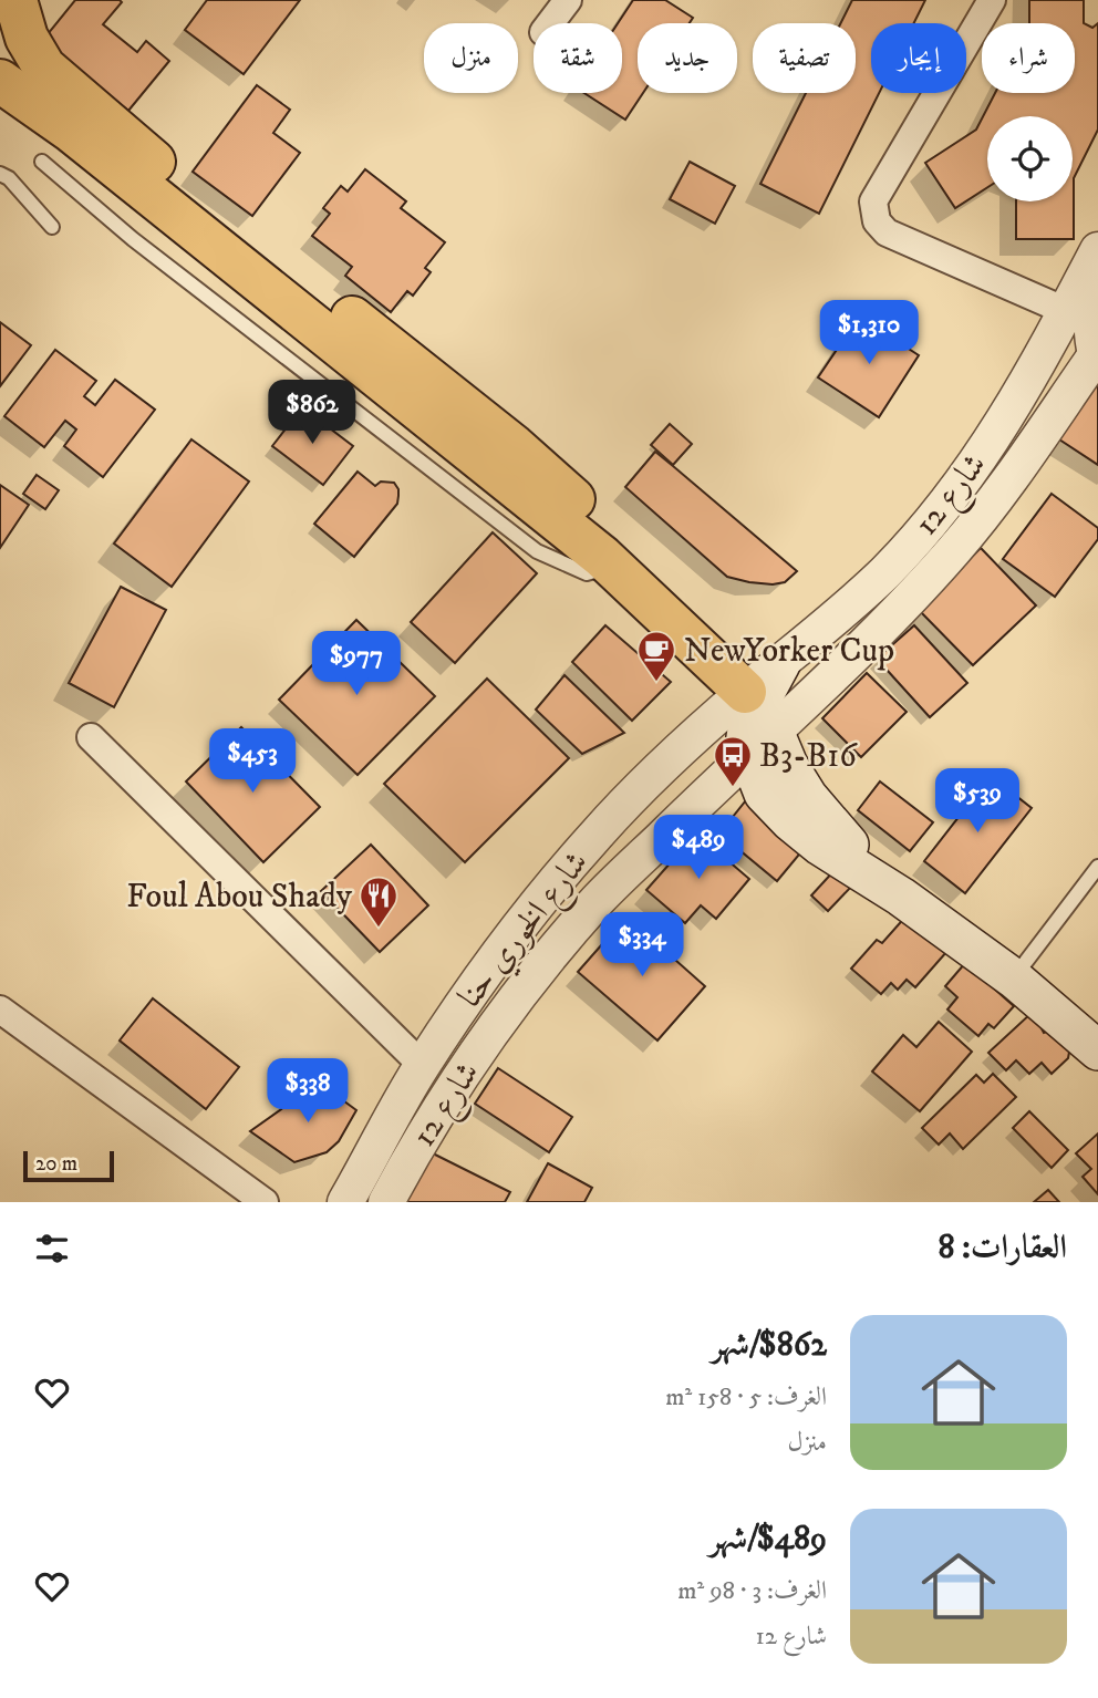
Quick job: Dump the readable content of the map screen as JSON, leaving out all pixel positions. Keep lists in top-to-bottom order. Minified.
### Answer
{"streets":{"street":["شارع 12","شارع الخوري حنا"]},"crossings":[["شارع 12","شارع الخوري حنا"]],"places":{"cafe":["NewYorker Cup"],"bus stop":["B3-B16"],"restaurant":["Foul Abou Shady"]},"scale_bar":"20 m","page":{"chip":["شراء","إيجار","تصفية","جديد","شقة","منزل"],"price":["$1,310","$862","$977","$453","$539","$489","$334","$338"],"scale":"20 m","heading":"العقارات: 8","list":[{"name":"$862/شهر","note":"الغرف: 5 · 158 m² · منزل"},{"name":"$489/شهر","note":"الغرف: 3 · 98 m² · شارع 12"}]}}
